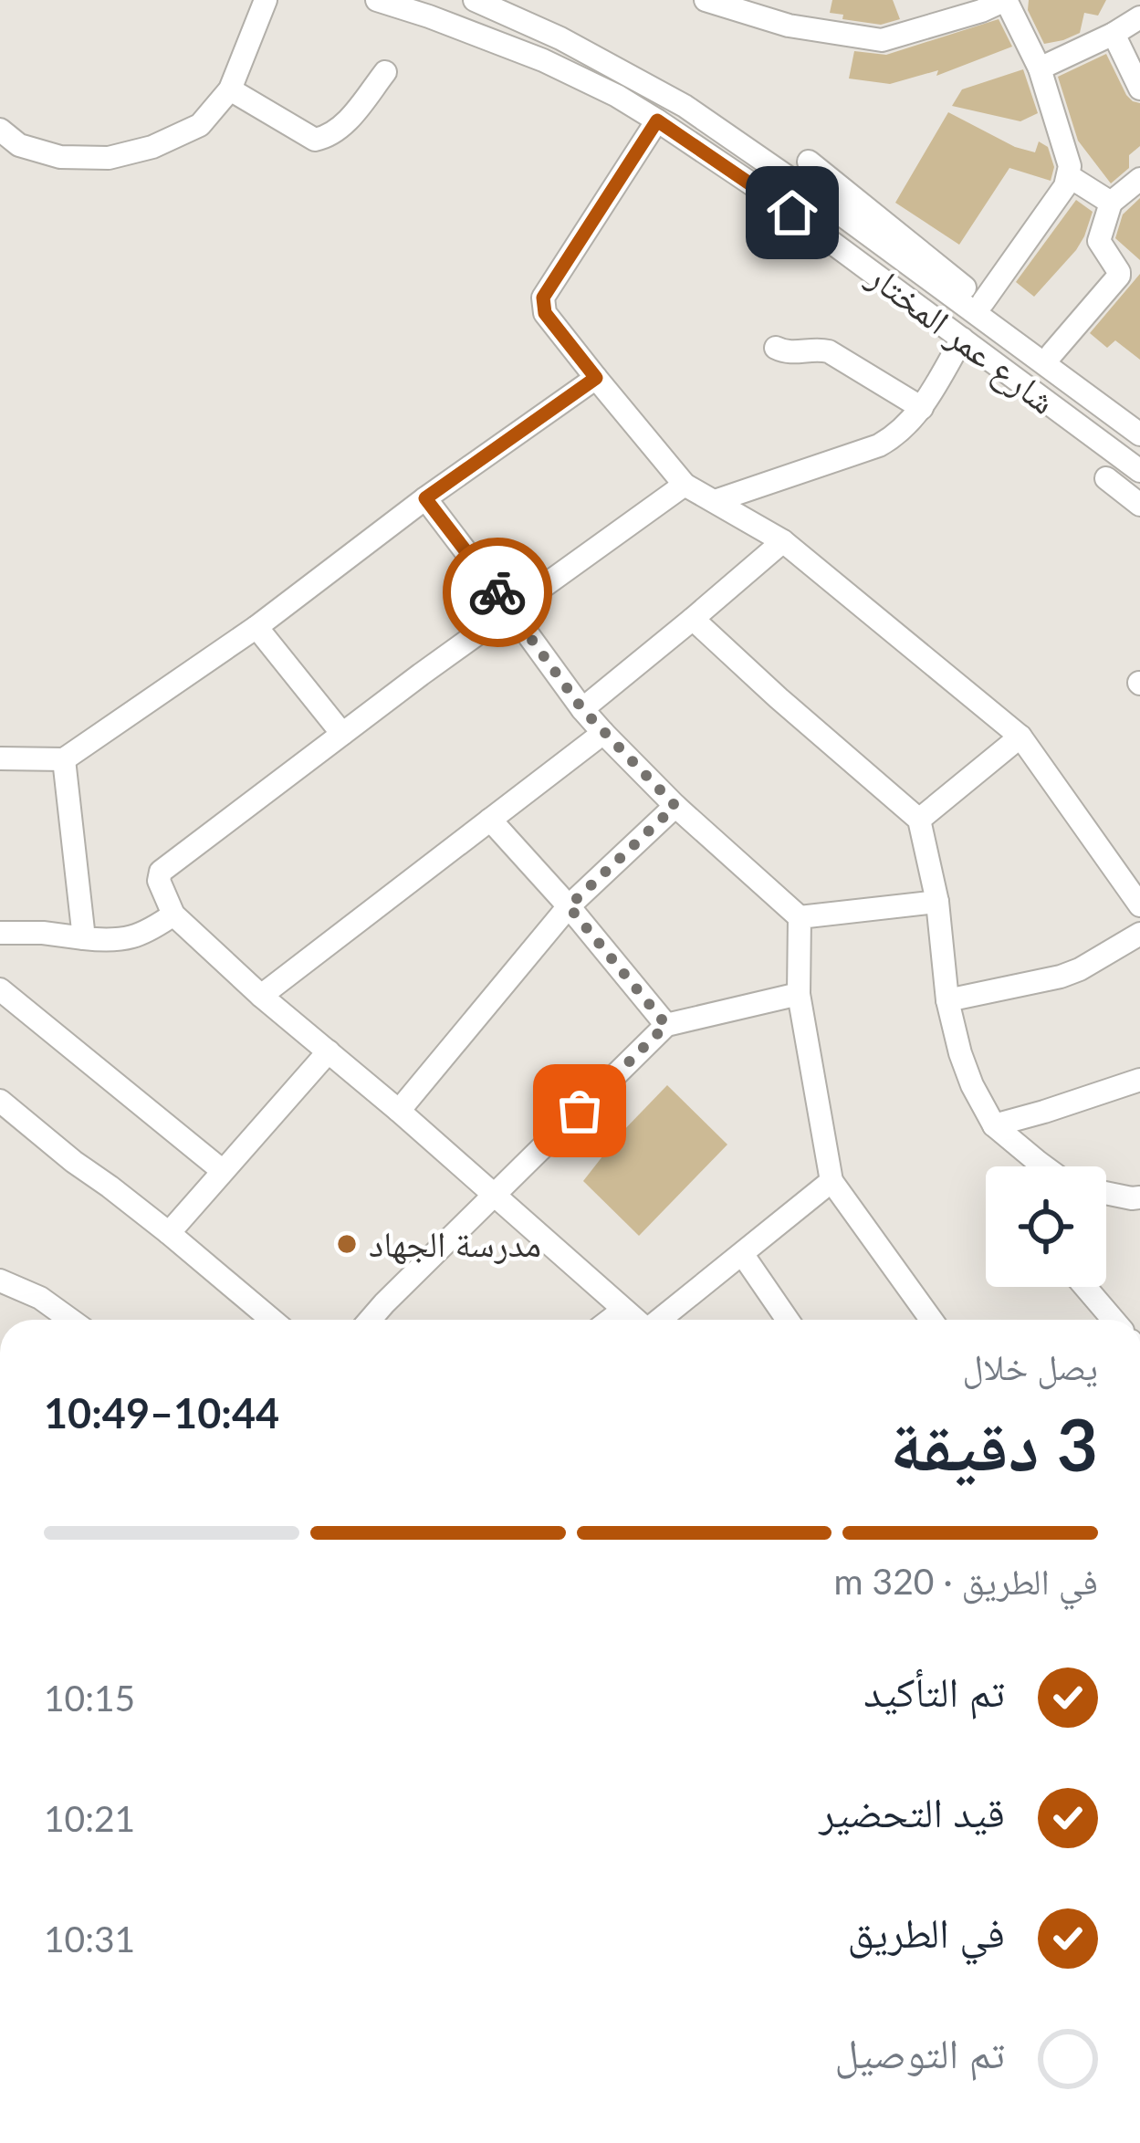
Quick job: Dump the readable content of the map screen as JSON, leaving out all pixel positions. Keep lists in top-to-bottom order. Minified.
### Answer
{"streets":{"street":["شارع عمر المختار"]},"places":["مدرسة الجهاد"],"page":{"heading":["3 دقيقة","يصل خلال","10:44–10:49"],"bar":"في الطريق · 320 m","list":[["تم التأكيد","10:15"],["قيد التحضير","10:21"],["في الطريق","10:31"],"تم التوصيل"]}}
